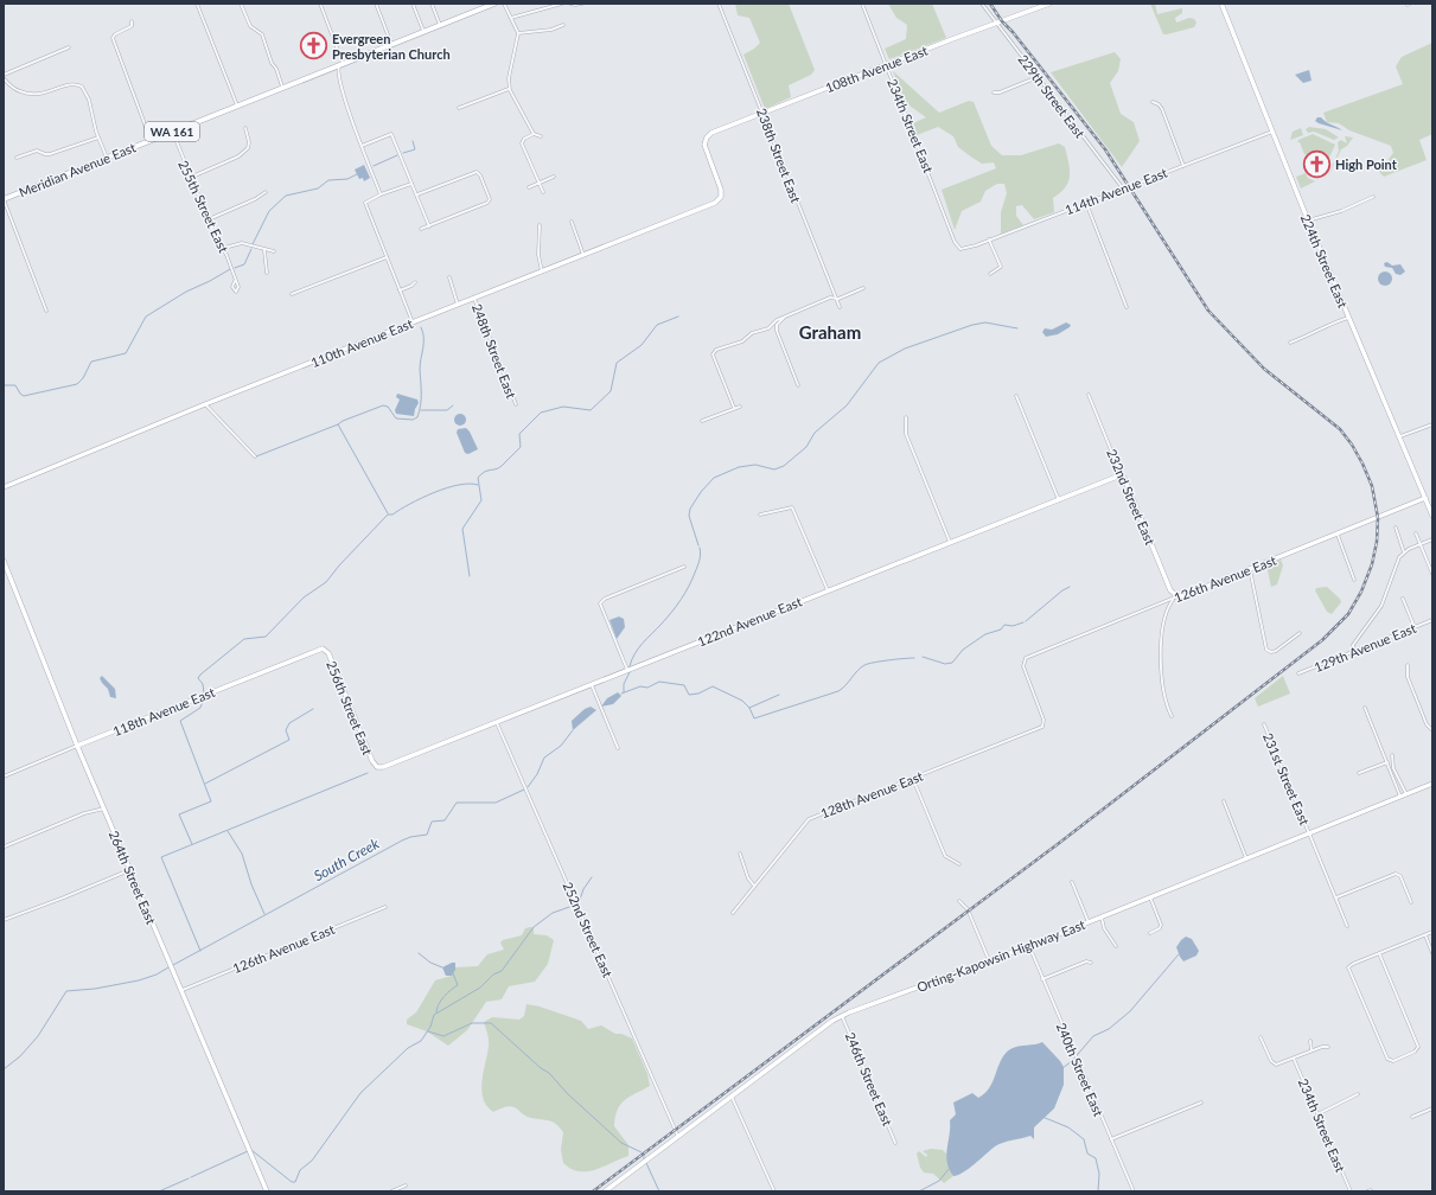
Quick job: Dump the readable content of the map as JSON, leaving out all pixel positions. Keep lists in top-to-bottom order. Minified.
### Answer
{"streets":{"main road":["WA 161","Meridian Avenue East"],"street":["108th Avenue East","229th Street East","234th Street East","238th Street East","114th Avenue East","255th Street East","224th Street East","110th Avenue East","248th Street East","232nd Street East","126th Avenue East","122nd Avenue East","129th Avenue East","256th Street East","118th Avenue East","231st Street East","128th Avenue East","264th Street East","252nd Street East","Orting-Kapowsin Highway East","240th Street East","246th Street East"]},"crossings":[["108th Avenue East","229th Street East"],["108th Avenue East","234th Street East"],["108th Avenue East","238th Street East"],["108th Avenue East","110th Avenue East"],["229th Street East","114th Avenue East"],["234th Street East","114th Avenue East"],["Meridian Avenue East","255th Street East"],["114th Avenue East","224th Street East"],["224th Street East","126th Avenue East"],["110th Avenue East","248th Street East"],["232nd Street East","126th Avenue East"],["232nd Street East","122nd Avenue East"],["126th Avenue East","128th Avenue East"],["126th Avenue East","264th Street East"],["122nd Avenue East","256th Street East"],["122nd Avenue East","252nd Street East"],["256th Street East","118th Avenue East"],["118th Avenue East","264th Street East"],["231st Street East","Orting-Kapowsin Highway East"],["252nd Street East","Orting-Kapowsin Highway East"],["Orting-Kapowsin Highway East","240th Street East"],["Orting-Kapowsin Highway East","246th Street East"]],"districts":["Graham"],"water":["South Creek"],"places":{"church":["Evergreen Presbyterian Church","High Point"]}}
